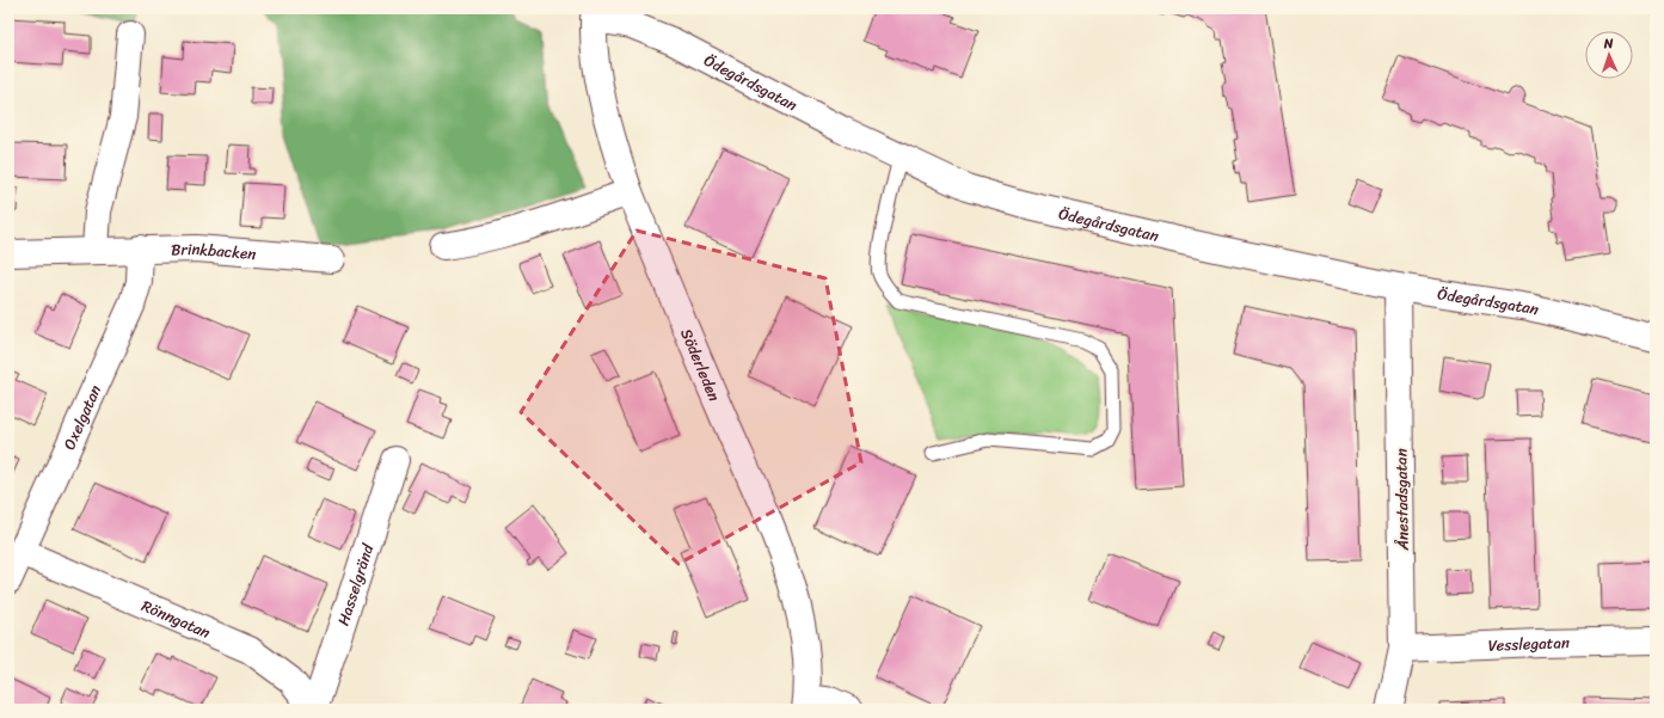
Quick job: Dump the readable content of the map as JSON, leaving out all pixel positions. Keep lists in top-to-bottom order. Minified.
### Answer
{"streets":{"street":["Ödegårdsgatan","Brinkbacken","Söderleden","Oxelgatan","Ånestadsgatan","Hasselgränd","Rönngatan","Vesslegatan"]},"crossings":[["Ödegårdsgatan","Söderleden"],["Ödegårdsgatan","Ånestadsgatan"],["Brinkbacken","Oxelgatan"],["Oxelgatan","Rönngatan"],["Ånestadsgatan","Vesslegatan"],["Hasselgränd","Rönngatan"]],"north":"top"}
